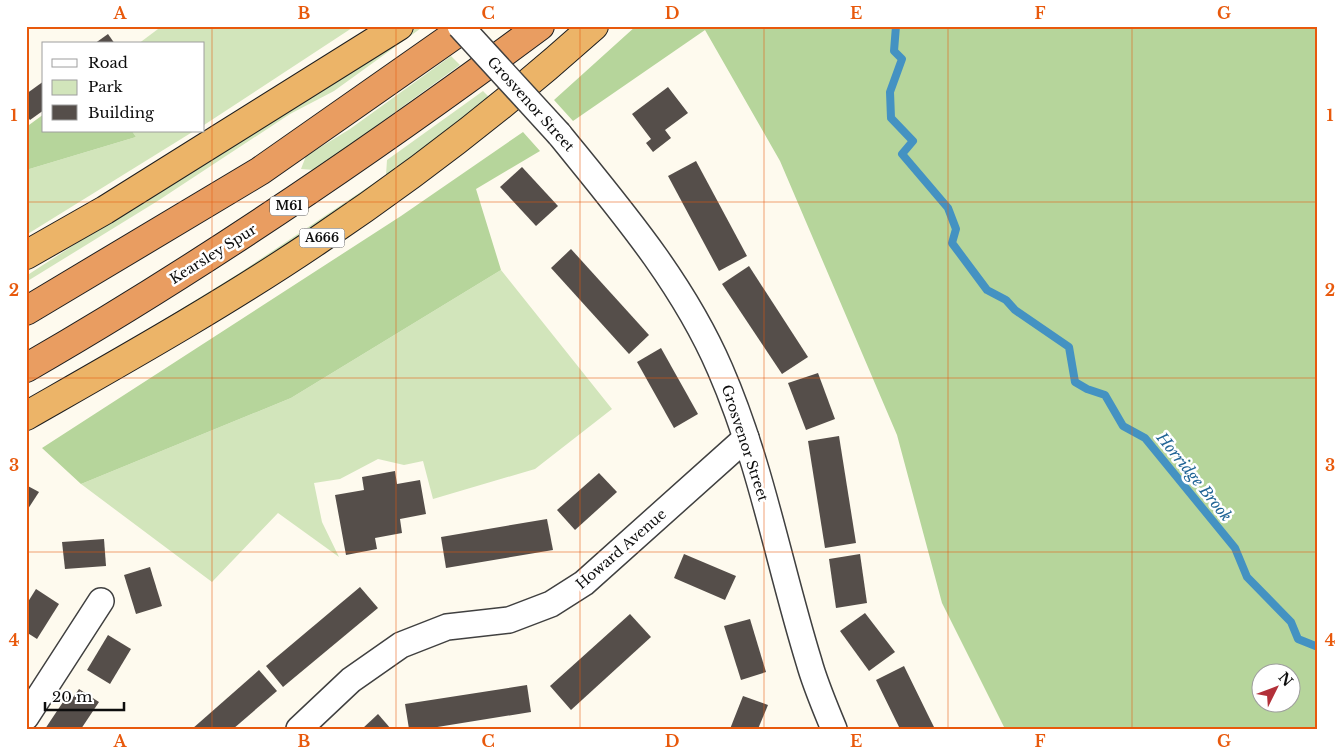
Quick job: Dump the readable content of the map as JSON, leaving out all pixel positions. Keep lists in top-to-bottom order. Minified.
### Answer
{"streets":{"highway":["M61","A666","Kearsley Spur"],"street":["Grosvenor Street","Howard Avenue"]},"crossings":[["Grosvenor Street","Howard Avenue"]],"water":["Horridge Brook"],"legend":["Road","Park","Building"],"scale_bar":"20 m","north":"top right","grid":{"columns":["A","B","C","D","E","F","G"],"rows":["1","2","3","4"]}}
